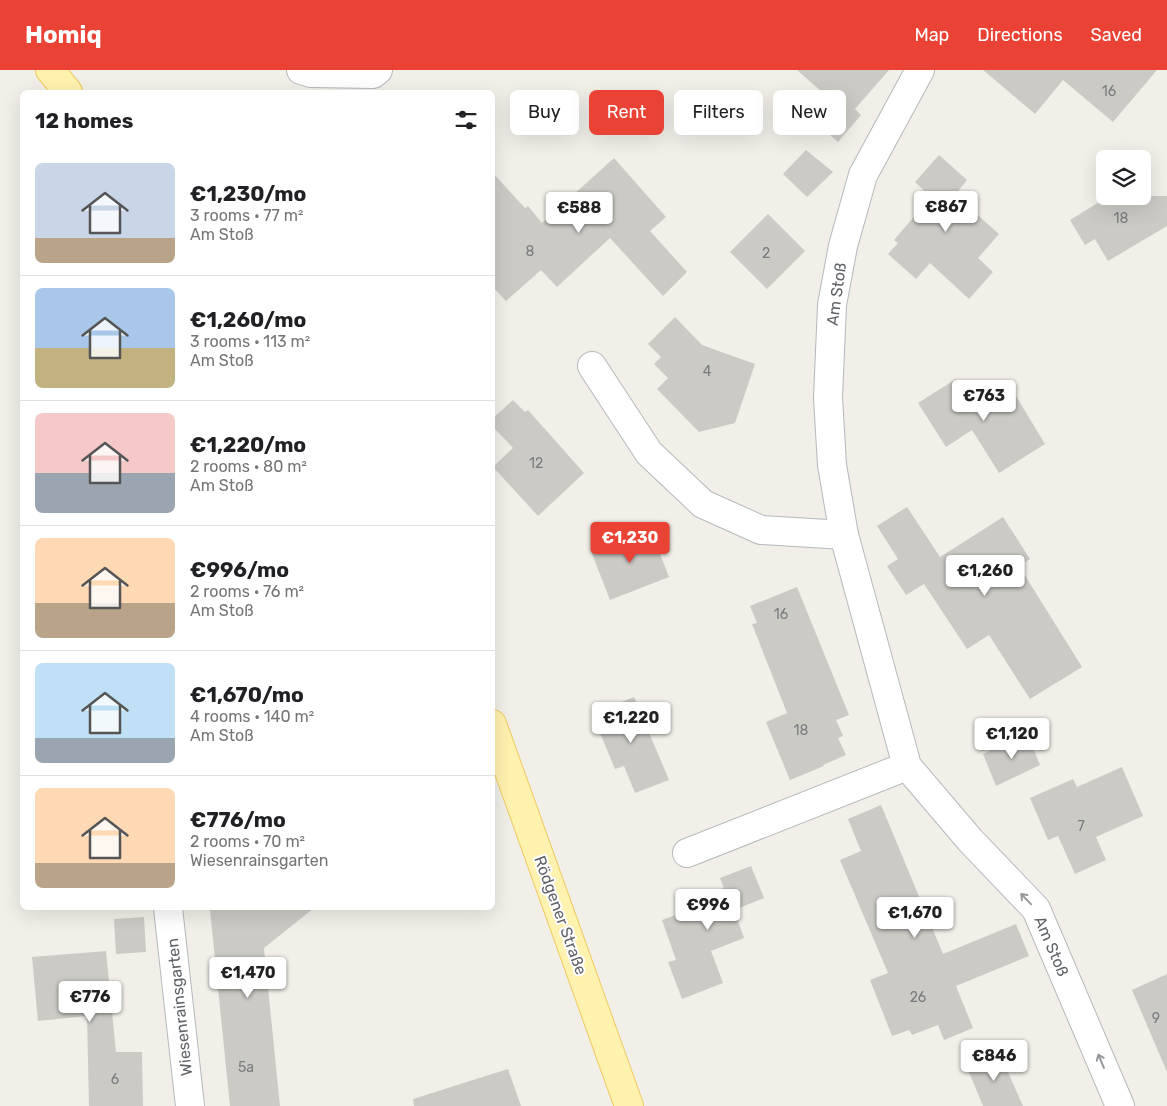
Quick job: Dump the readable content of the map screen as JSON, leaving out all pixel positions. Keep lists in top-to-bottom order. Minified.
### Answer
{"streets":{"main road":["Rödgener Straße"],"street":["Am Stoß","Wiesenrainsgarten"]},"one_way":["Am Stoß"],"house_numbers":["16","18","8","2","4","12","16","18","7","26","9","5a","6"],"page":{"header":"Homiq","nav":["Map","Directions","Saved"],"chip":["Buy","Rent","Filters","New"],"heading":"12 homes","list":[{"name":"€1,230/mo","note":"3 rooms · 77 m² · Am Stoß"},{"name":"€1,260/mo","note":"3 rooms · 113 m² · Am Stoß"},{"name":"€1,220/mo","note":"2 rooms · 80 m² · Am Stoß"},{"name":"€996/mo","note":"2 rooms · 76 m² · Am Stoß"},{"name":"€1,670/mo","note":"4 rooms · 140 m² · Am Stoß"},{"name":"€776/mo","note":"2 rooms · 70 m² · Wiesenrainsgarten"}],"price":["€867","€588","€763","€1,230","€1,260","€1,220","€1,120","€996","€1,670","€1,470","€776","€846"]}}
